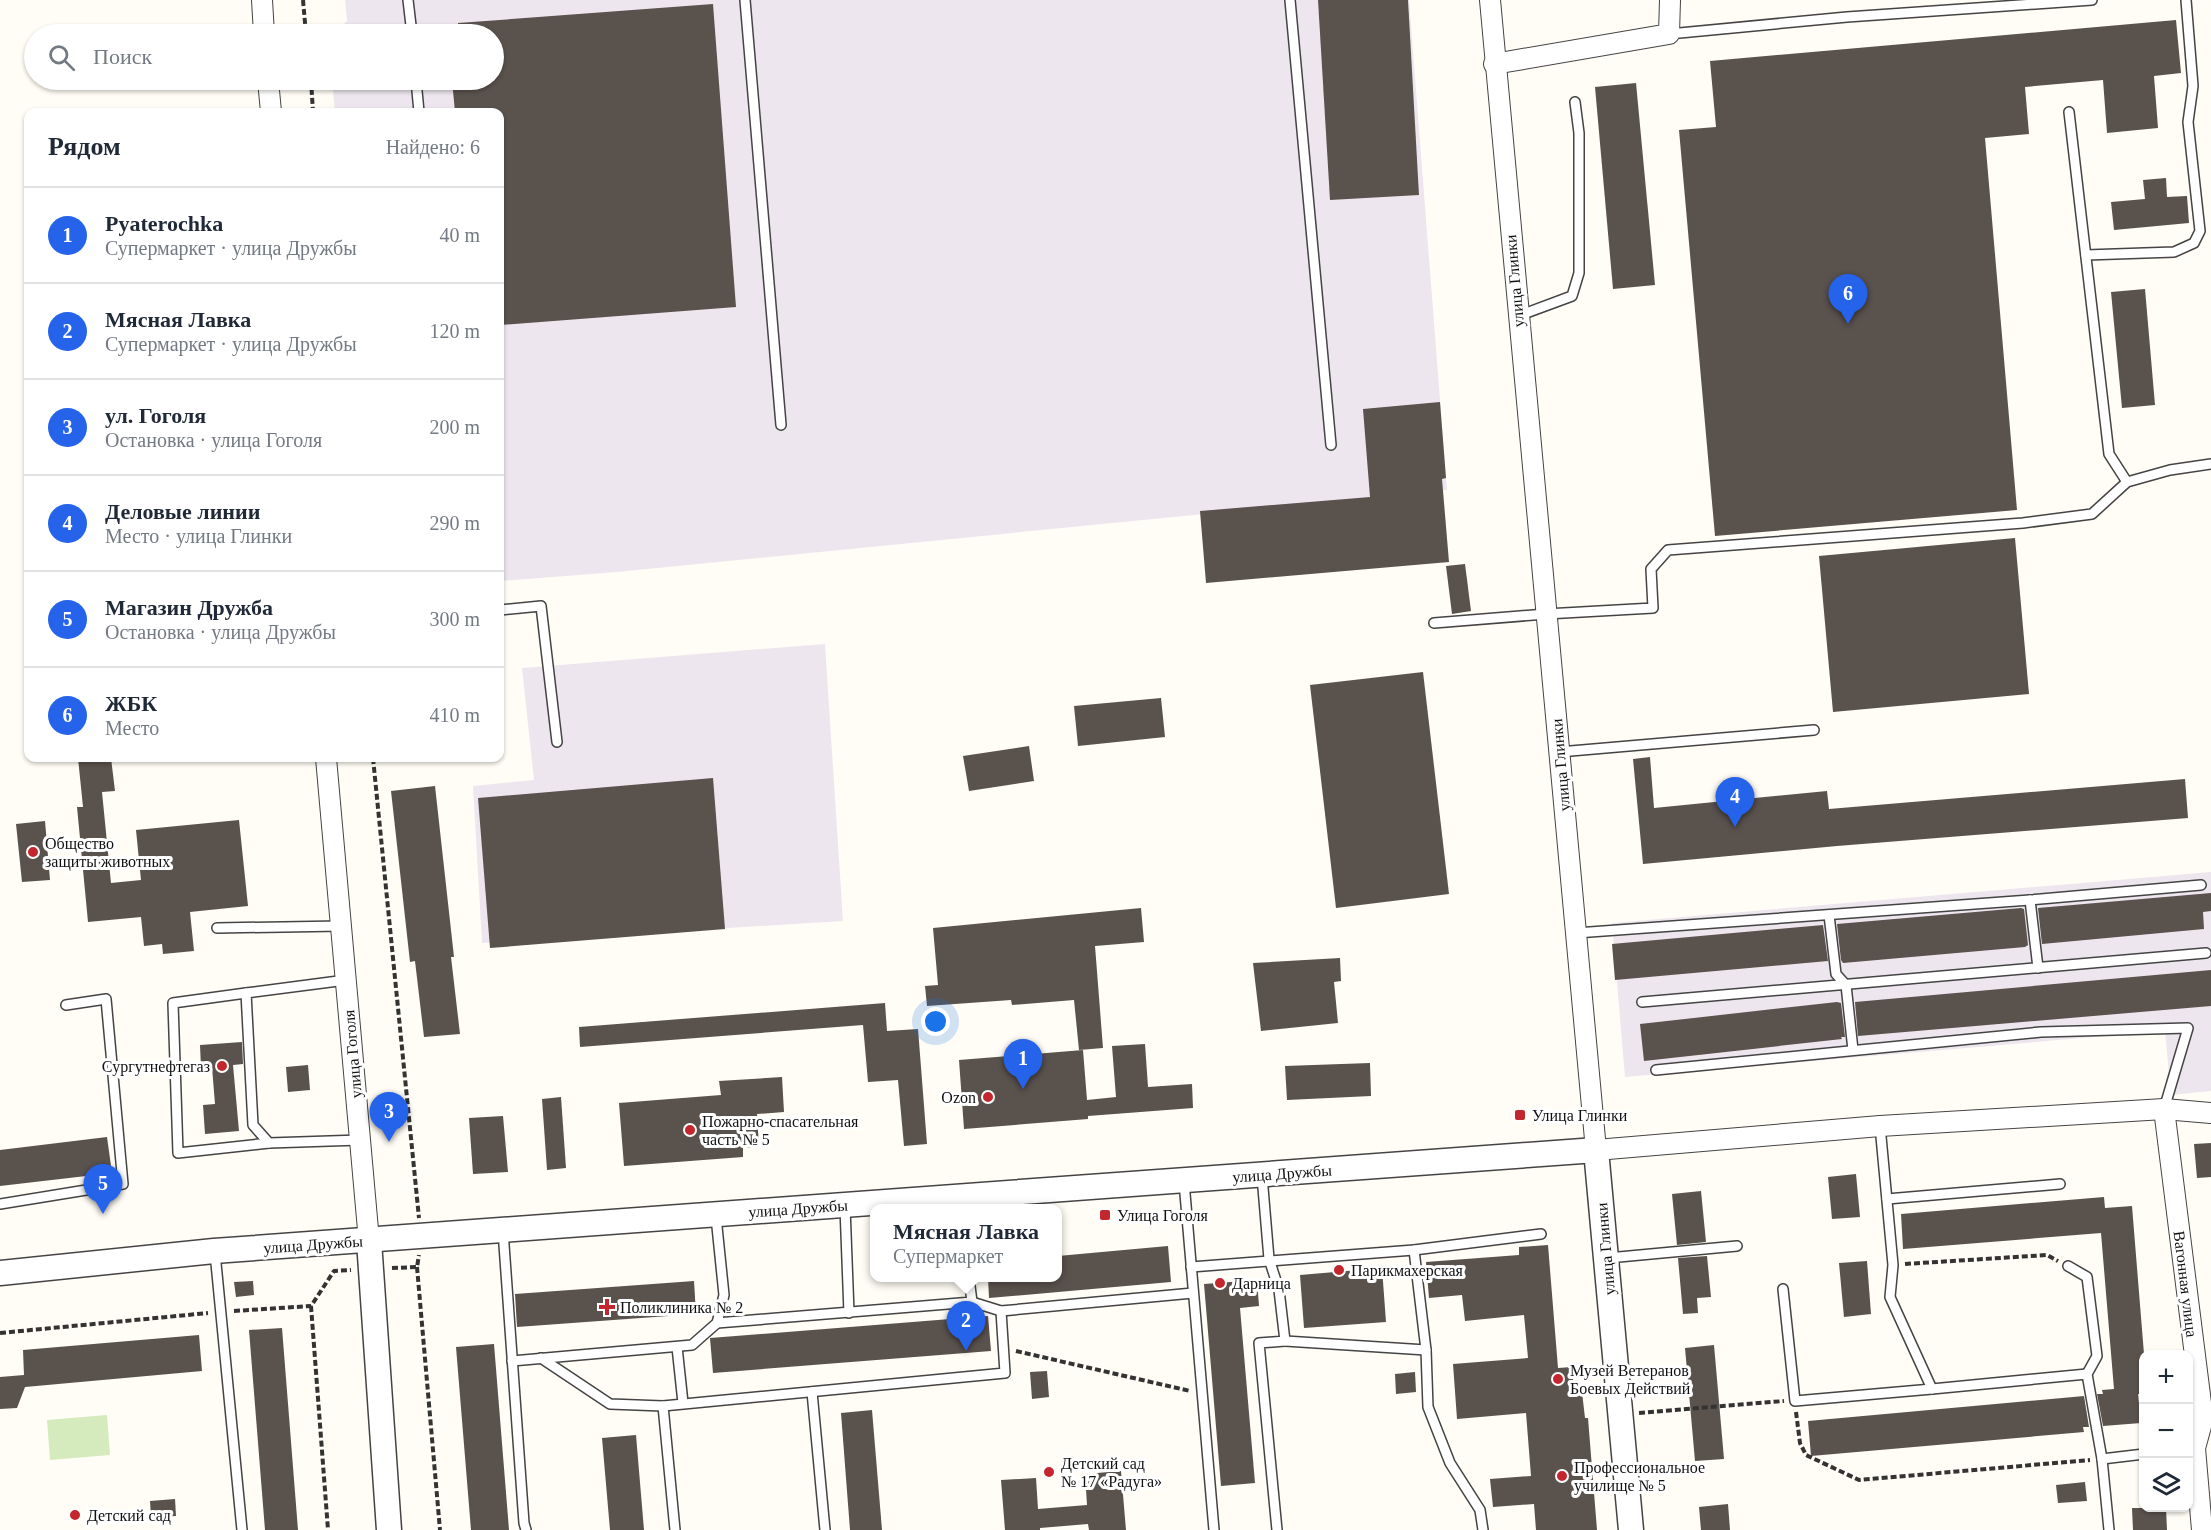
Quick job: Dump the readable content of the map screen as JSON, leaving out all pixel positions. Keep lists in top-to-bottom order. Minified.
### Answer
{"streets":{"street":["улица Глинки","улица Гоголя","улица Дружбы","Вагонная улица"]},"crossings":[["улица Глинки","улица Дружбы"],["улица Гоголя","улица Дружбы"]],"places":{"other":["Общество защиты животных","Сургутнефтегаз","Ozon","Пожарно-спасательная часть № 5","Парикмахерская","Дарница","Музей Ветеранов Боевых Действий","Детский сад № 17 «Радуга»","Профессиональное училище № 5","Детский сад"],"transit":["Улица Глинки","Улица Гоголя"],"health":["Поликлиника № 2"]},"page":{"search":"Поиск","heading":["Рядом","Найдено: 6"],"list":[{"mark":"1","name":"Pyaterochka","note":"Супермаркет · улица Дружбы","value":"40 m"},{"mark":"2","name":"Мясная Лавка","note":"Супермаркет · улица Дружбы","value":"120 m"},{"mark":"3","name":"ул. Гоголя","note":"Остановка · улица Гоголя","value":"200 m"},{"mark":"4","name":"Деловые линии","note":"Место · улица Глинки","value":"290 m"},{"mark":"5","name":"Магазин Дружба","note":"Остановка · улица Дружбы","value":"300 m"},{"mark":"6","name":"ЖБК","note":"Место","value":"410 m"}],"pins":["6","4","1","3","5","2"],"popup":["Мясная Лавка","Супермаркет"],"map_buttons":["+","−"]}}
